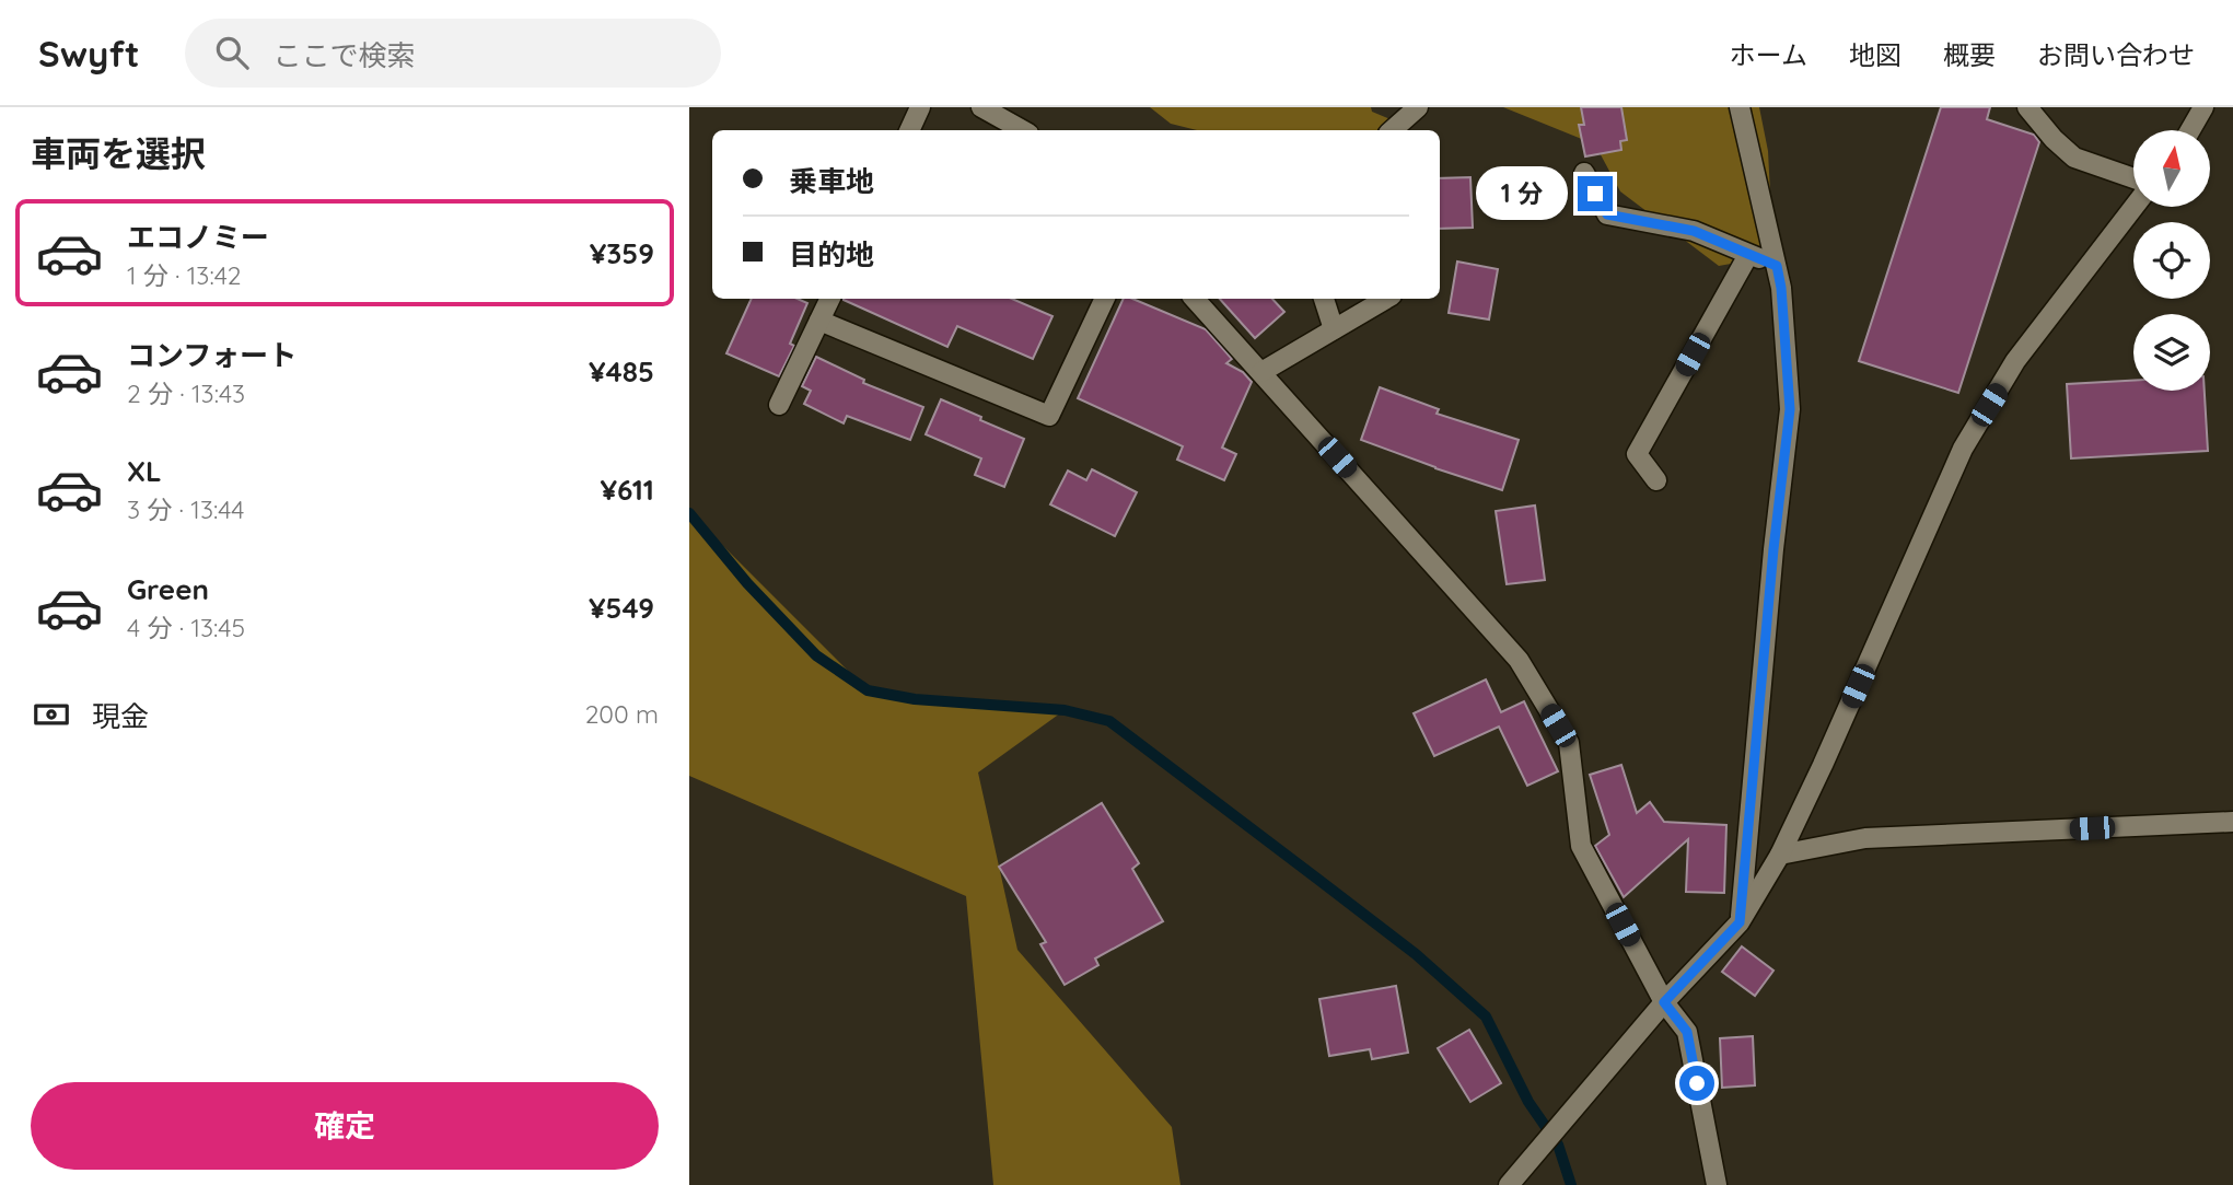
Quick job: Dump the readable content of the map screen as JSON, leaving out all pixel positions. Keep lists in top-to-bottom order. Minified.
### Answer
{"north":"top","page":{"header":"Swyft","search":"ここで検索","nav":["ホーム","地図","概要","お問い合わせ"],"heading":"車両を選択","banner":["乗車地","目的地"],"bubble":"1 分","list":[{"name":"エコノミー","note":"1 分 · 13:42","value":"¥359"},{"name":"コンフォート","note":"2 分 · 13:43","value":"¥485"},{"name":"XL","note":"3 分 · 13:44","value":"¥611"},{"name":"Green","note":"4 分 · 13:45","value":"¥549"}],"pay":["現金","200 m"],"buttons":"確定"}}
